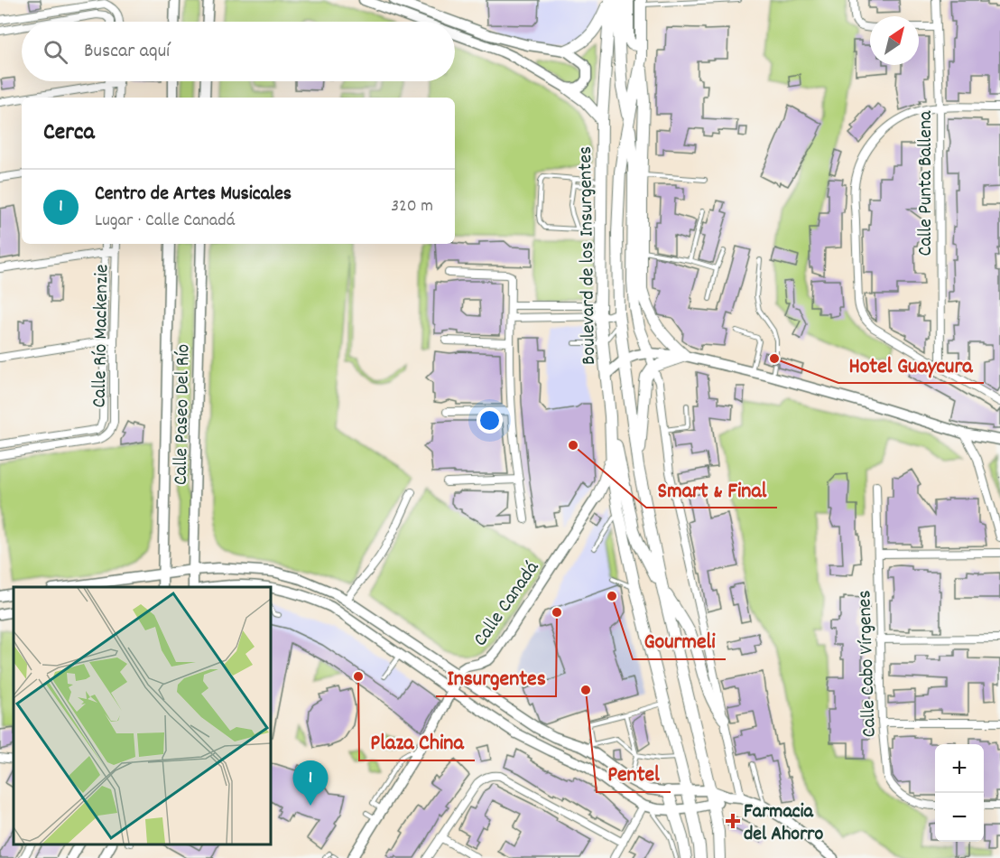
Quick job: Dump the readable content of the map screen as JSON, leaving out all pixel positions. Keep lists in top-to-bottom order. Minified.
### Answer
{"streets":{"main road":["Boulevard de los Insurgentes","Calle Paseo Del Río","Calle Canadá"],"street":["Calle Punta Ballena","Calle Río Mackenzie","Calle Cabo Vírgenes"]},"places":{"other":["Hotel Guaycura","Smart & Final","Gourmeli","Insurgentes","Plaza China","Pentel"],"health":["Farmacia del Ahorro"]},"north":"top right","page":{"search":"Buscar aquí","heading":"Cerca","list":[{"mark":"1","name":"Centro de Artes Musicales","note":"Lugar · Calle Canadá","value":"320 m"}],"map_buttons":["+","−"],"pins":"1"}}
